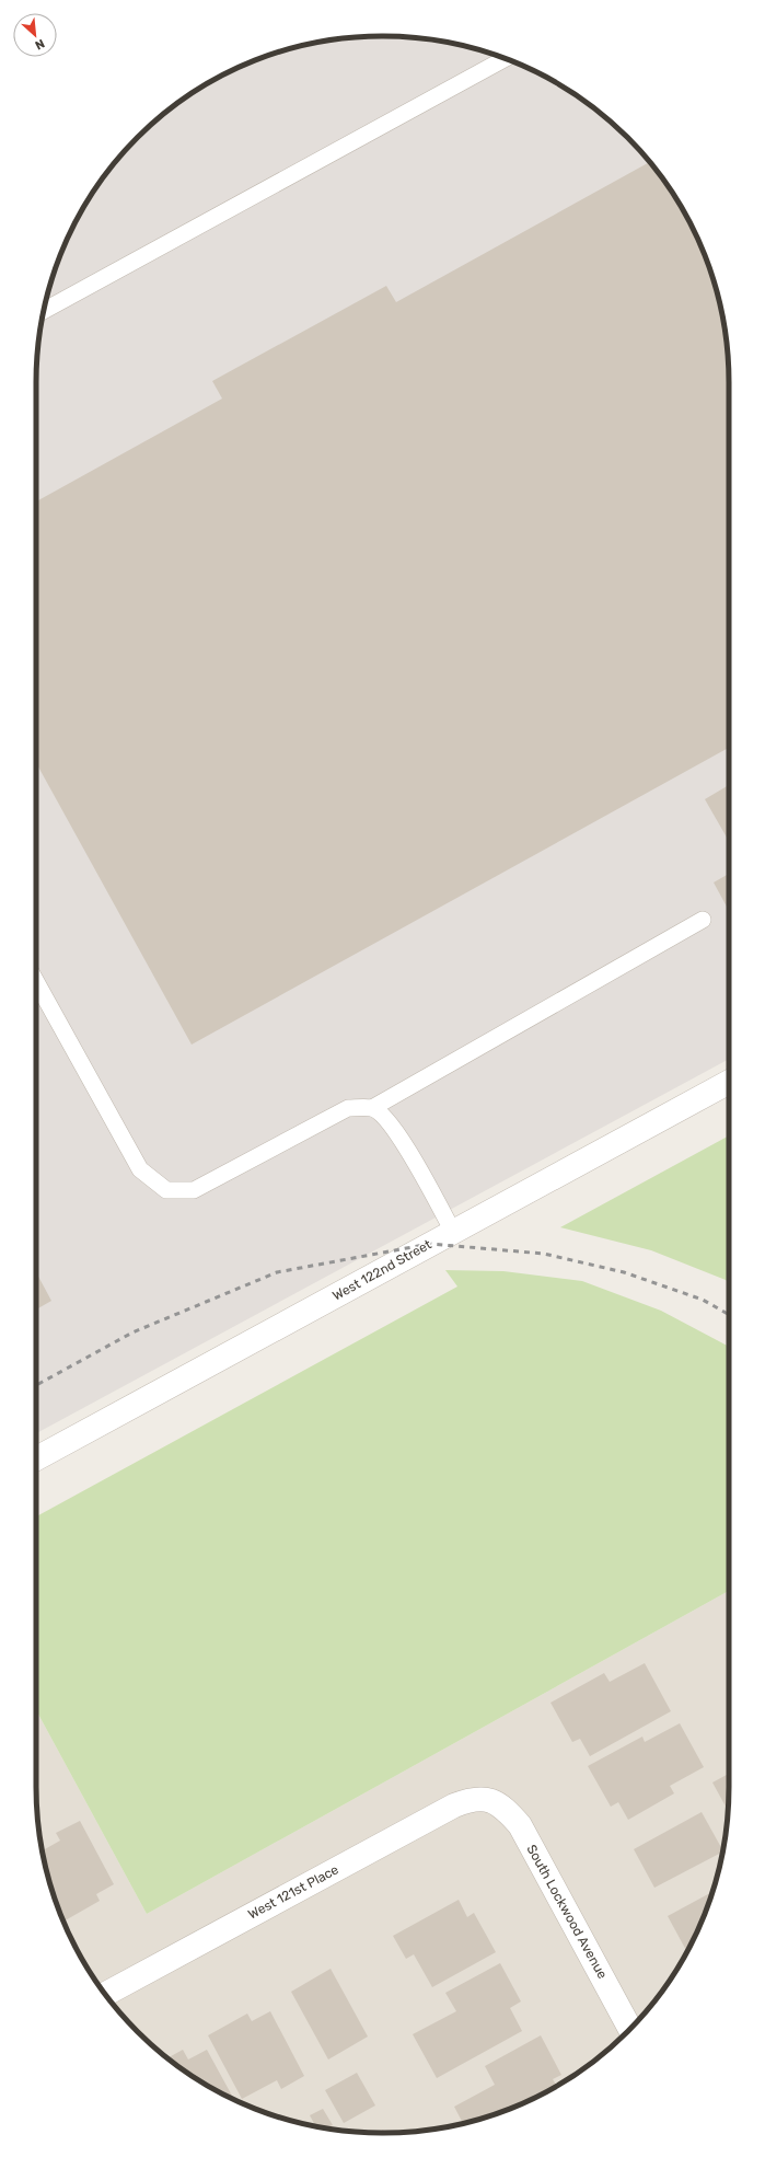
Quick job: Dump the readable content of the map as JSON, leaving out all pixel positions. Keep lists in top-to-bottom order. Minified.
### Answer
{"streets":{"street":["West 122nd Street","West 121st Place","South Lockwood Avenue"]},"crossings":[["West 121st Place","South Lockwood Avenue"]],"north":"bottom right"}
